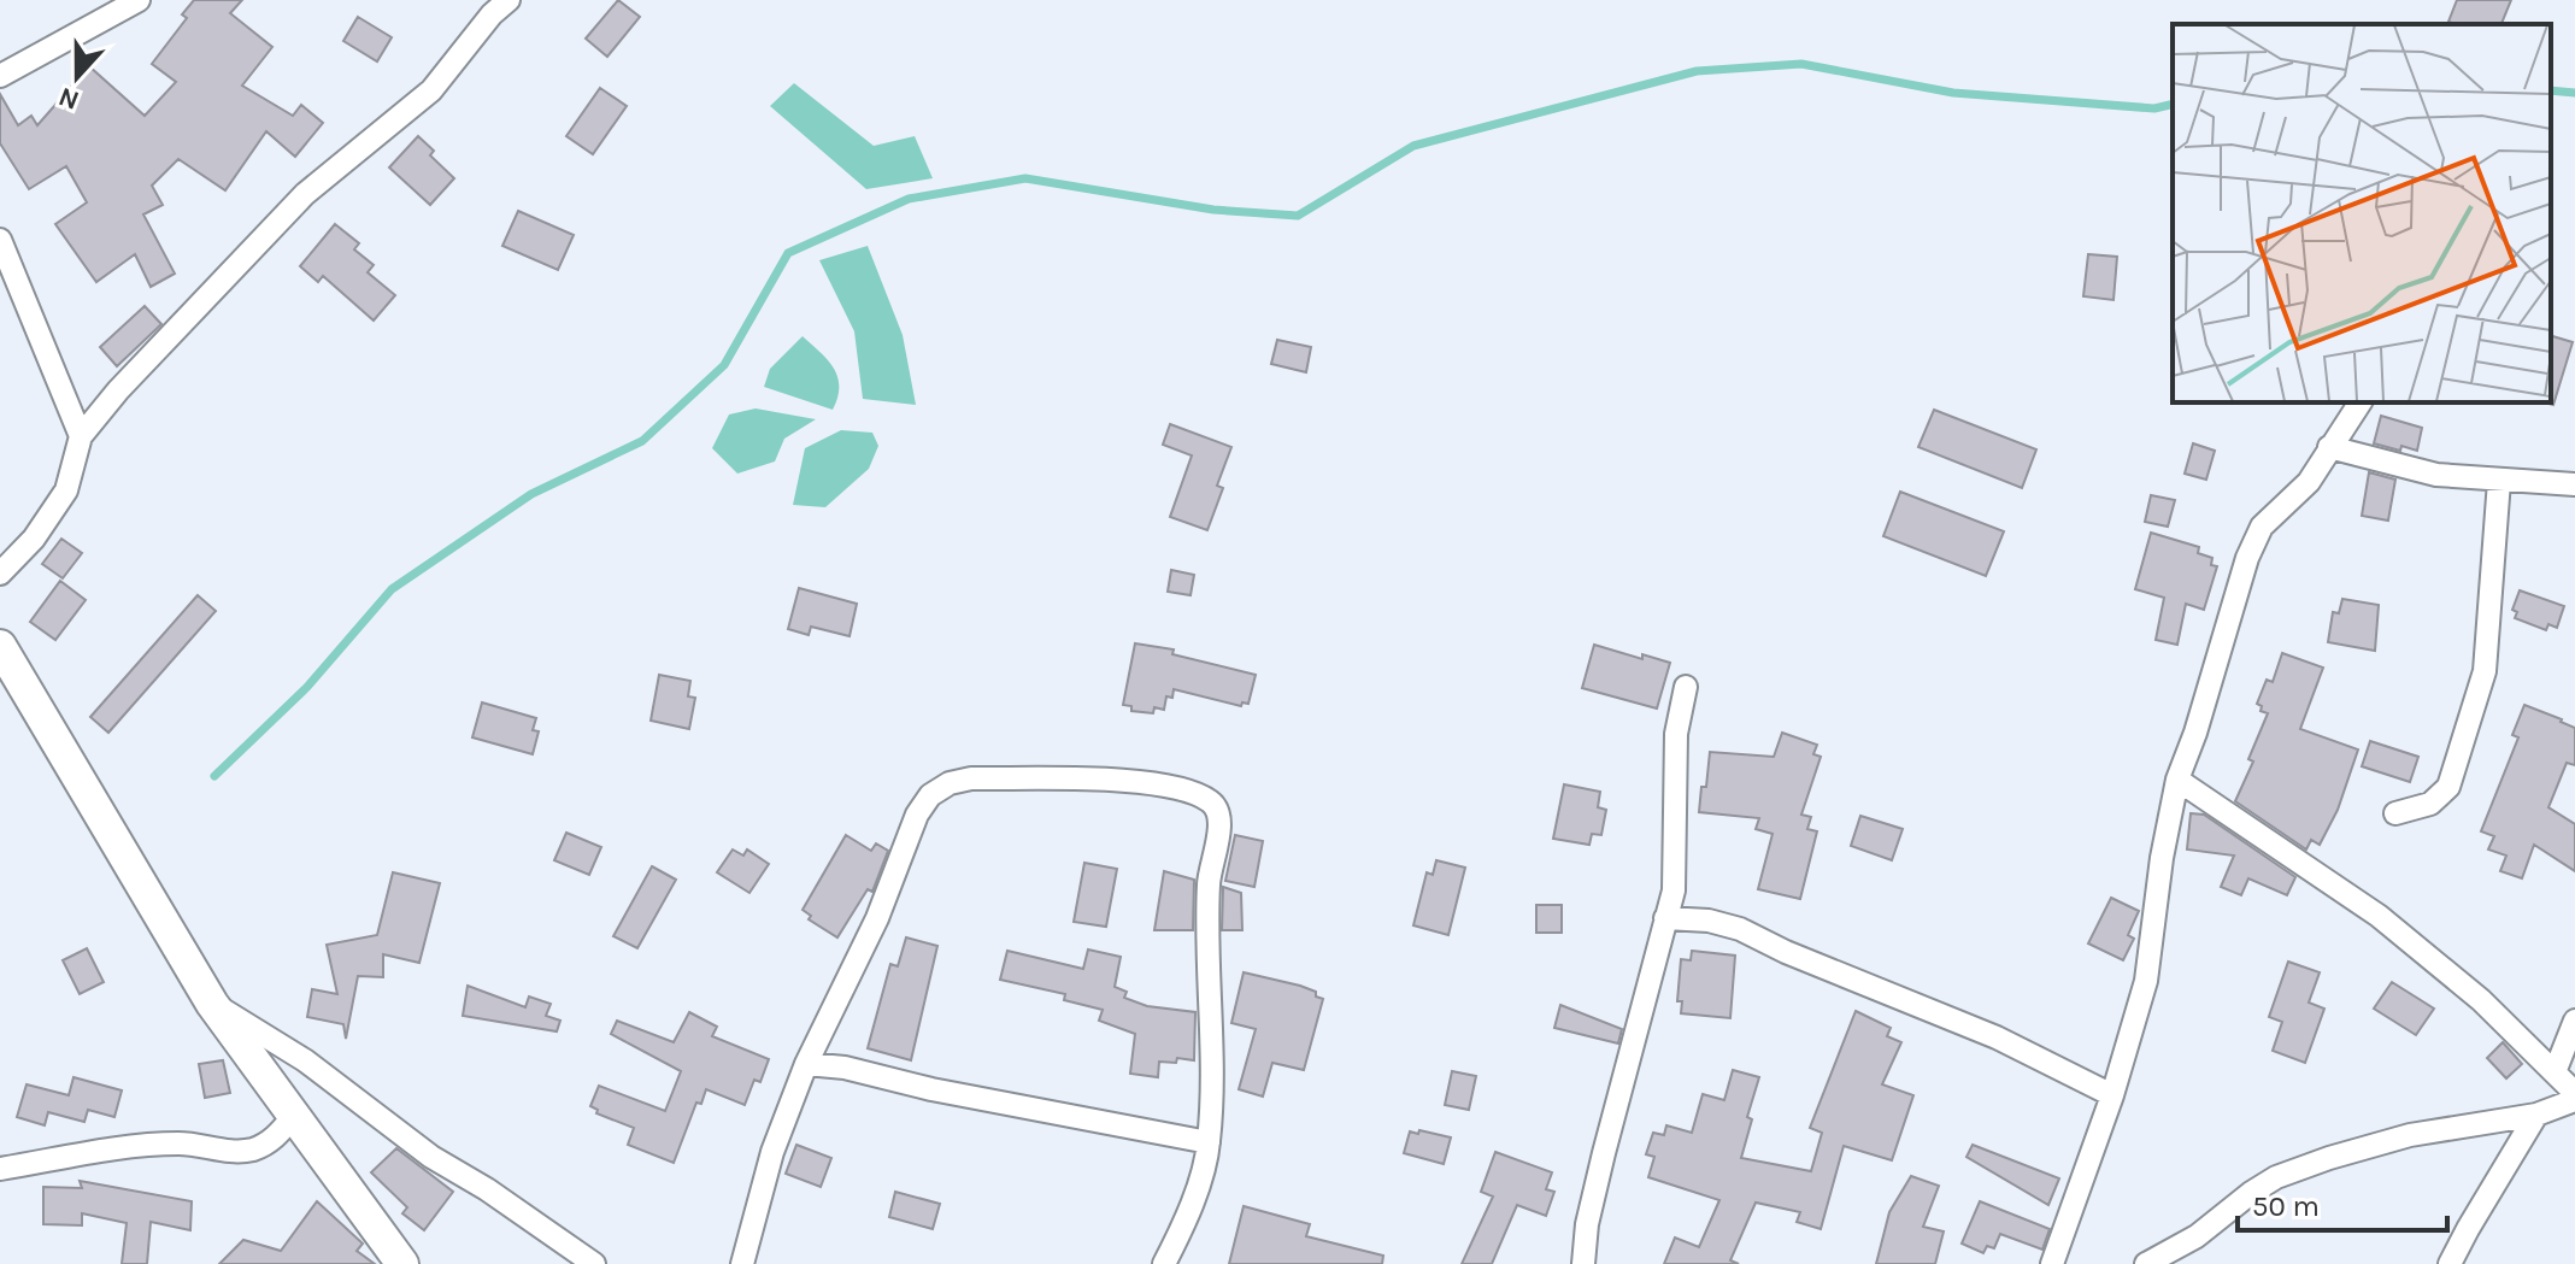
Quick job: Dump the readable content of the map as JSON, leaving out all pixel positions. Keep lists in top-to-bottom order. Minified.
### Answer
{"scale_bar":"50 m","north":"bottom"}
